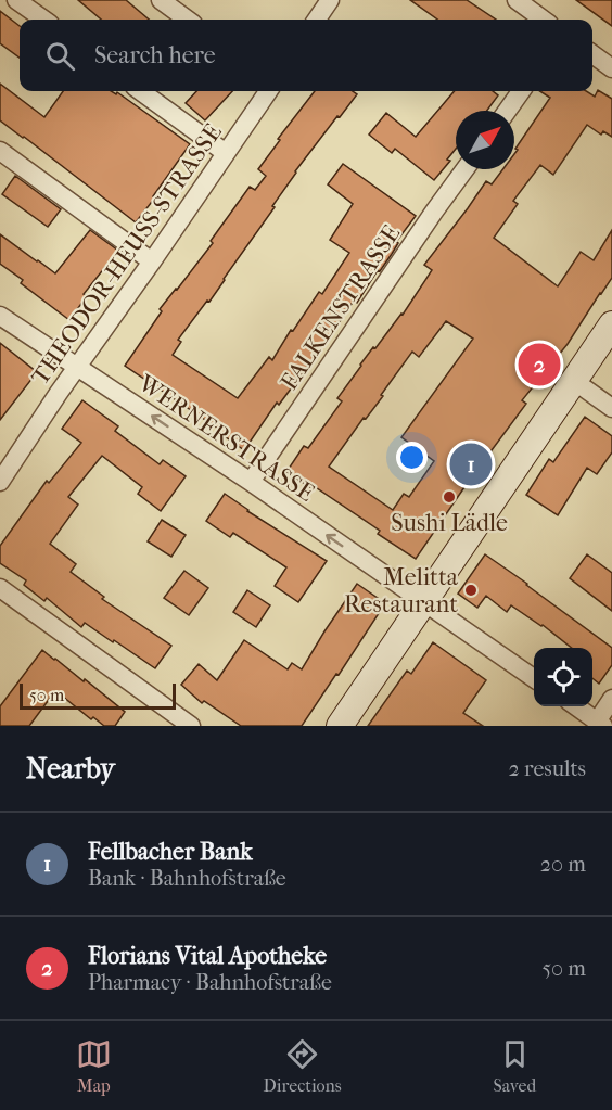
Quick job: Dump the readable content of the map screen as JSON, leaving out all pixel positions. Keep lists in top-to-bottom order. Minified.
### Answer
{"streets":{"street":["THEODOR-HEUSS-STRASSE","FALKENSTRASSE","WERNERSTRASSE"]},"crossings":[["THEODOR-HEUSS-STRASSE","WERNERSTRASSE"],["FALKENSTRASSE","WERNERSTRASSE"]],"one_way":["WERNERSTRASSE"],"places":["Sushi Lädle","Melitta Restaurant"],"scale_bar":"50 m","north":"top right","page":{"search":"Search here","pins":["2","1"],"scale":"50 m","heading":["Nearby","2 results"],"list":[{"mark":"1","name":"Fellbacher Bank","note":"Bank · Bahnhofstraße","value":"20 m"},{"mark":"2","name":"Florians Vital Apotheke","note":"Pharmacy · Bahnhofstraße","value":"50 m"}],"nav":["Map","Directions","Saved"]}}
